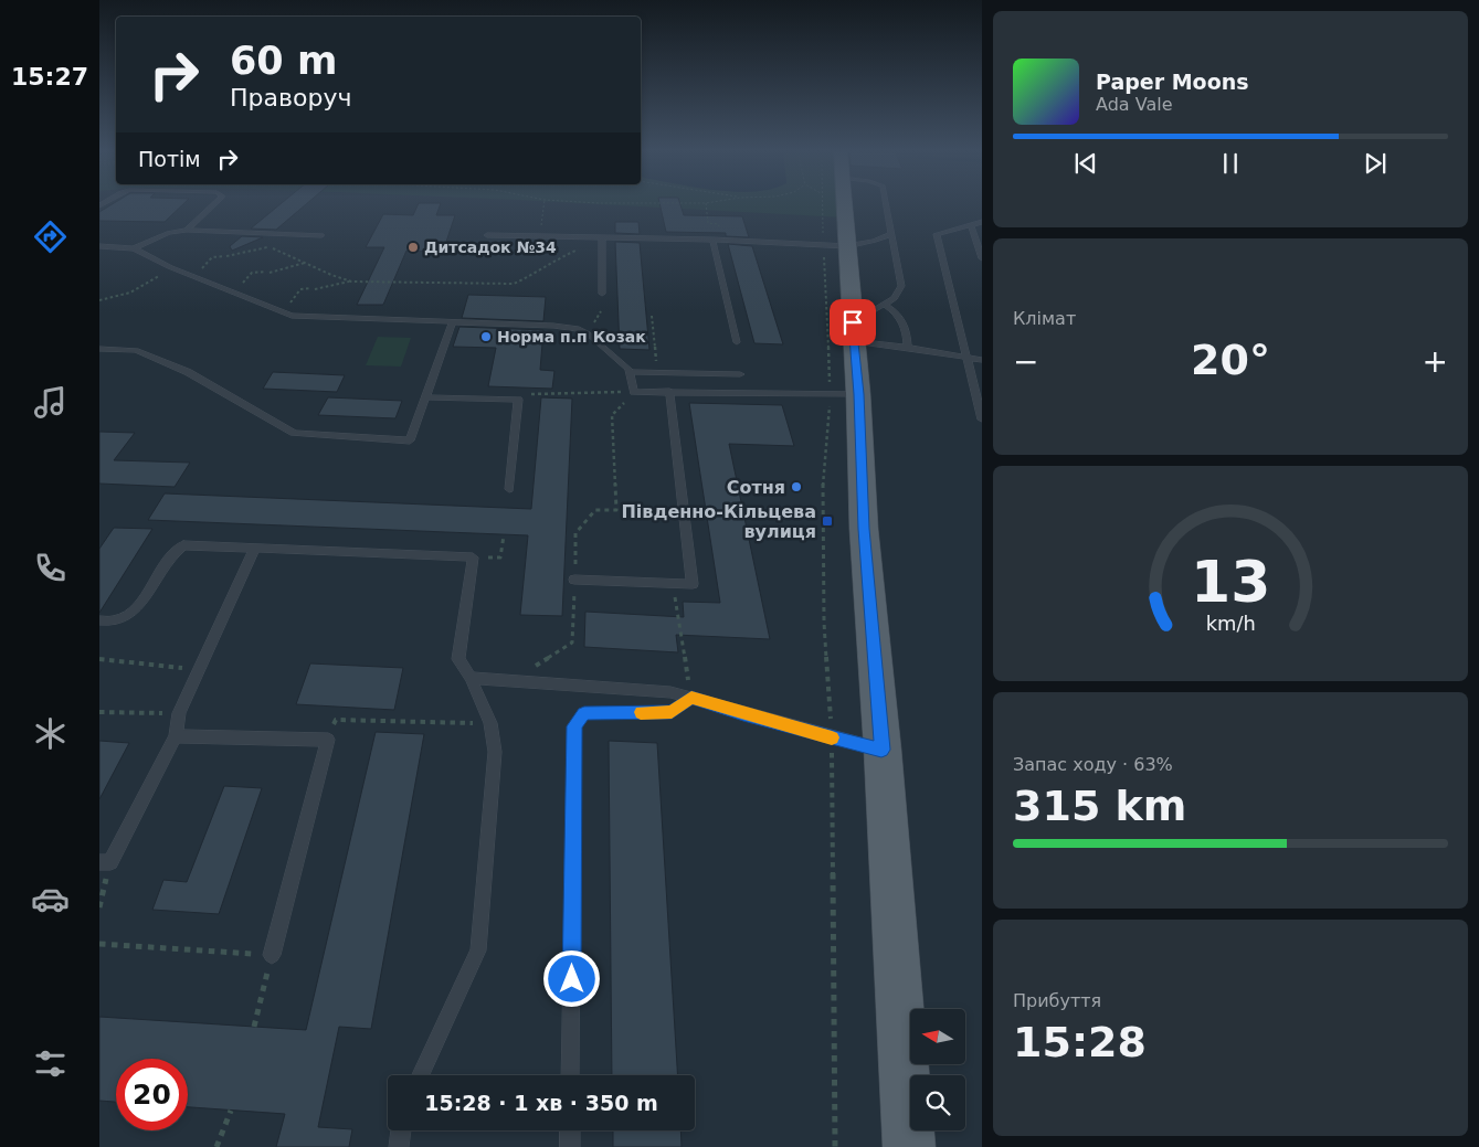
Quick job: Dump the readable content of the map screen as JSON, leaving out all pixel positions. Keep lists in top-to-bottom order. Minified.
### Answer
{"places":{"other":["Дитсадок №34","Норма п.п Козак","Сотня"],"transit":["Південно-Кільцева вулиця"]},"north":"left","page":{"tabs":"15:27","turn":["60 m","Праворуч"],"song":["Paper Moons","Ada Vale"],"then":"Потім","tile":["Клімат",["Запас ходу · 63%","315 km"],["Прибуття","15:28"]],"heat":["−","20°","+"],"limit":"20","trip":"15:28 · 1 хв · 350 m","gauge":["13","km/h"]}}
